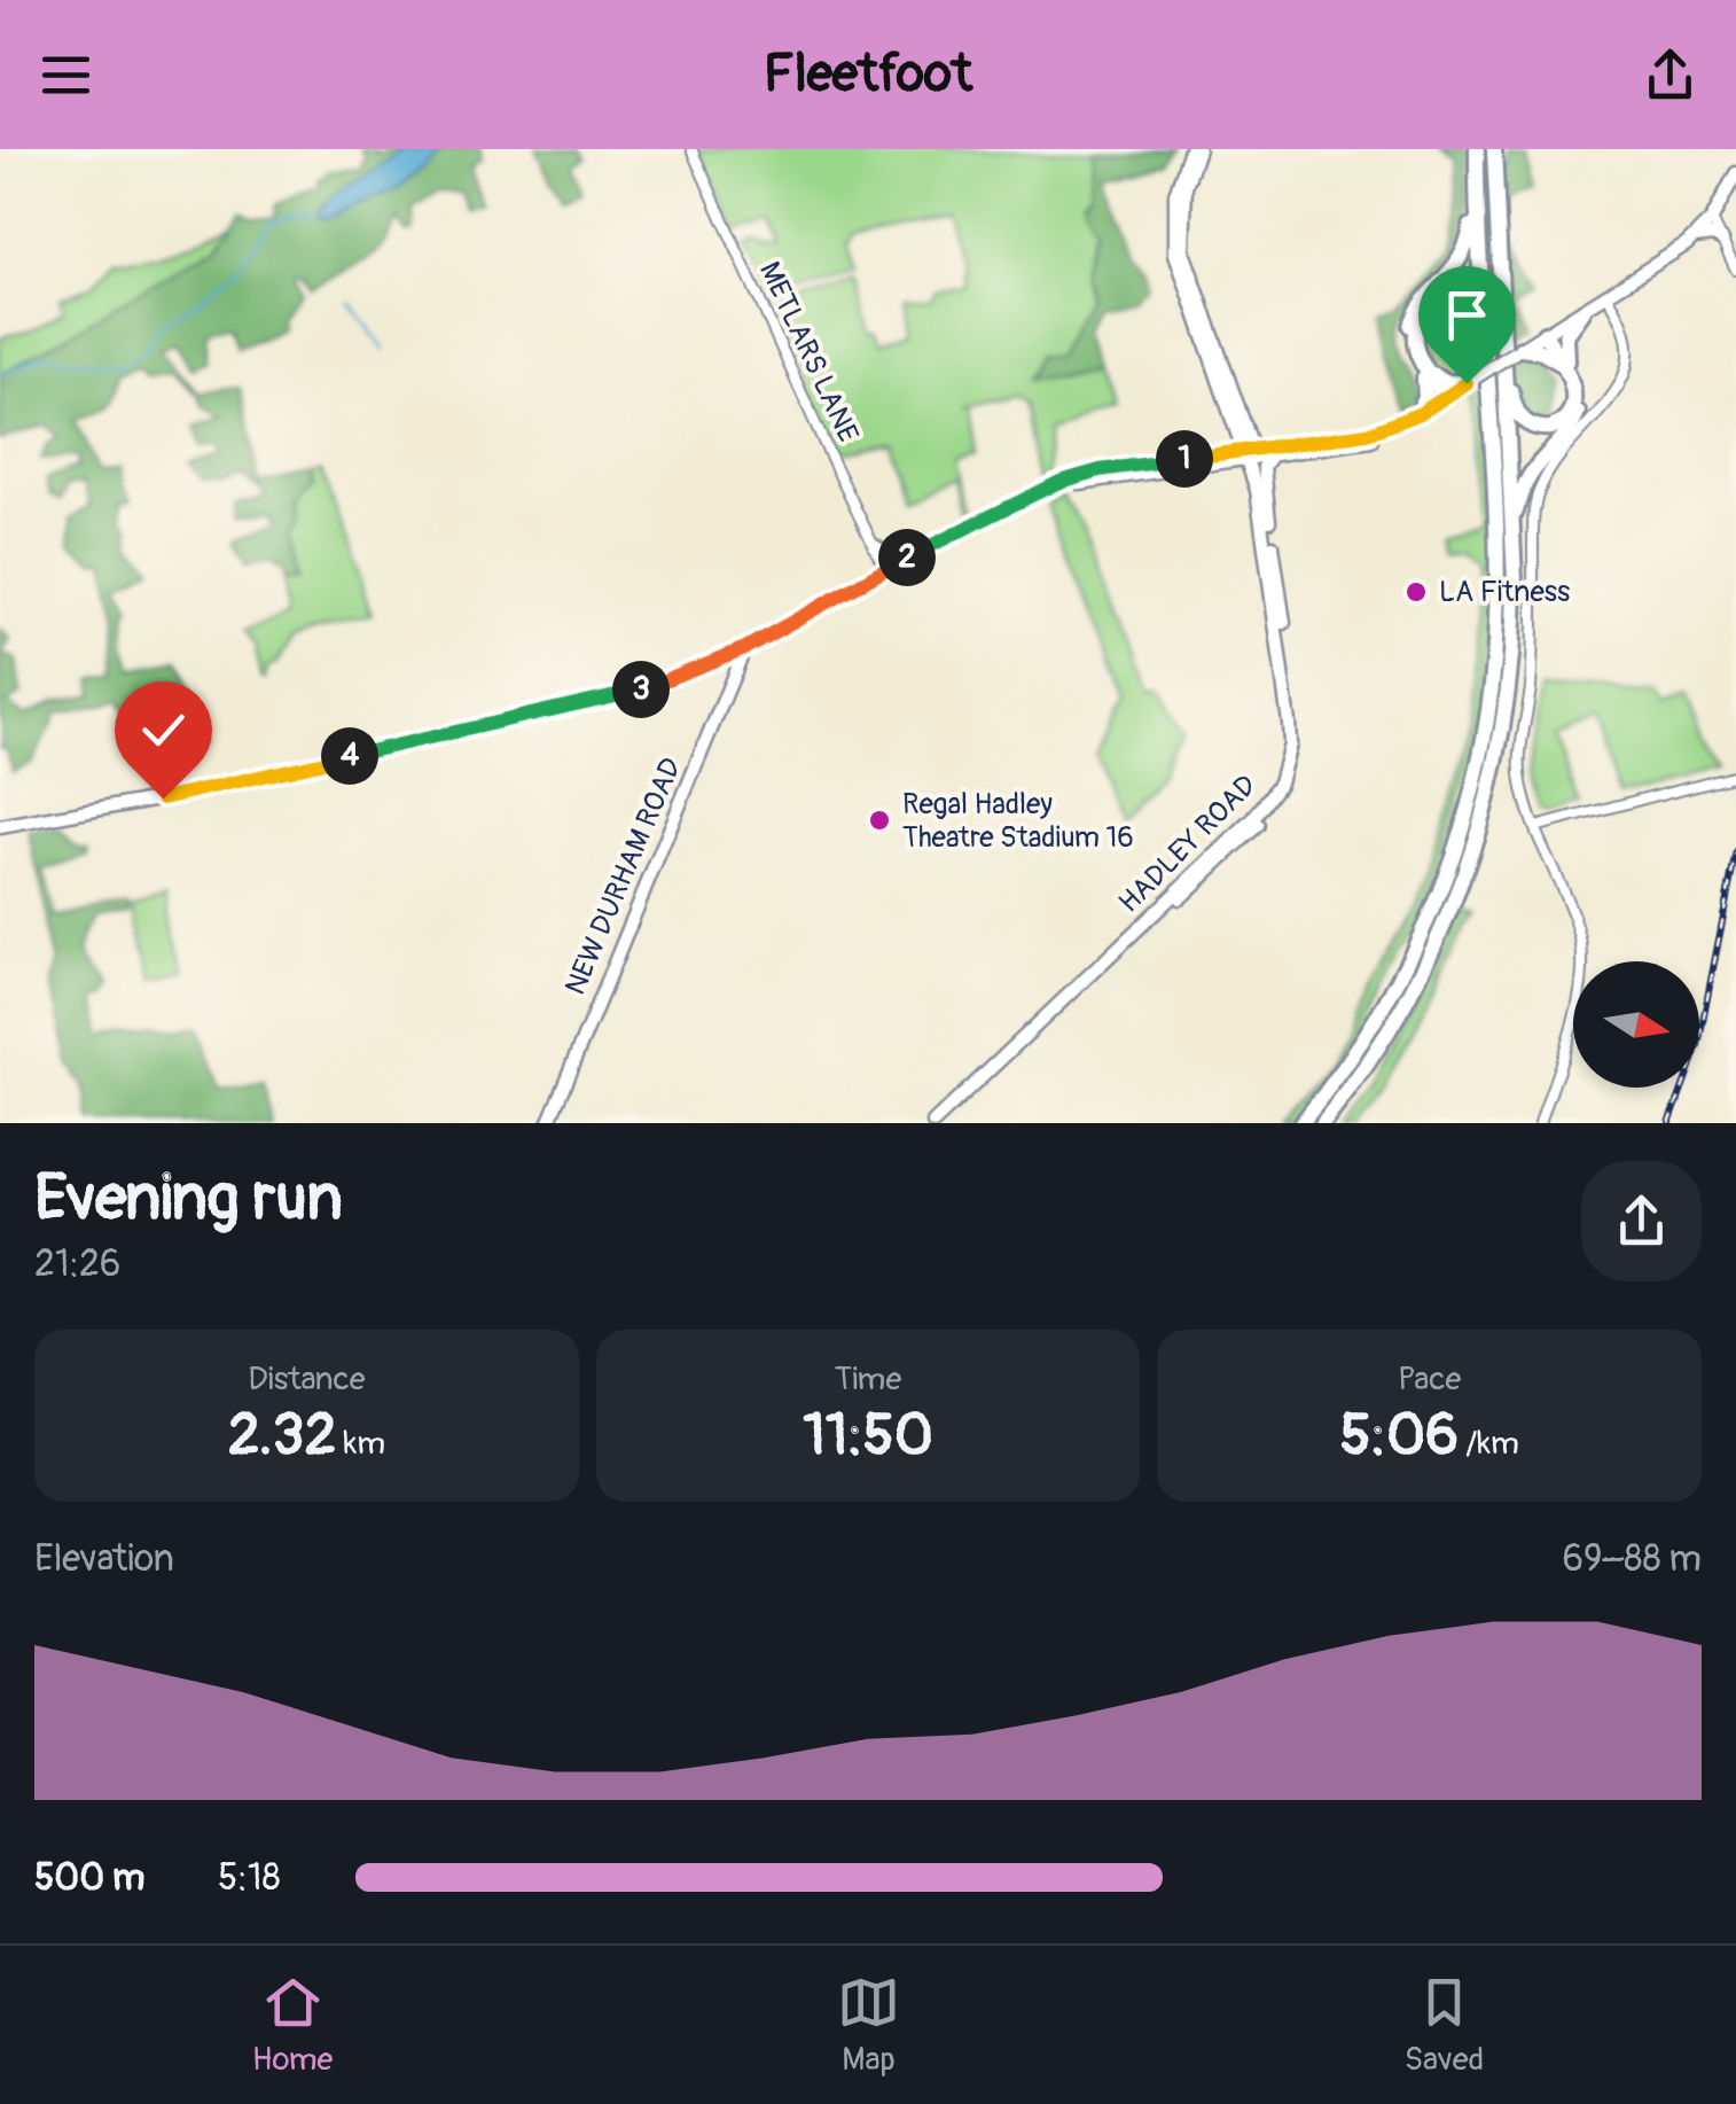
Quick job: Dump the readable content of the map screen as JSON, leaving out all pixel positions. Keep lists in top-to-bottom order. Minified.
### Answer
{"streets":{"main road":["HADLEY ROAD","NEW DURHAM ROAD"],"street":["METLARS LANE"]},"places":["LA Fitness","Regal Hadley Theatre Stadium 16"],"north":"right","page":{"header":"Fleetfoot","pins":["1","2","3","4"],"heading":["Evening run","21:26"],"stats":[["Distance","2.32 km"],["Time","11:50"],["Pace","5:06 /km"]],"chart":["Elevation","69–88 m"],"list":[{"name":"500 m","note":"5:18"}],"tabs":["Home","Map","Saved"]}}
